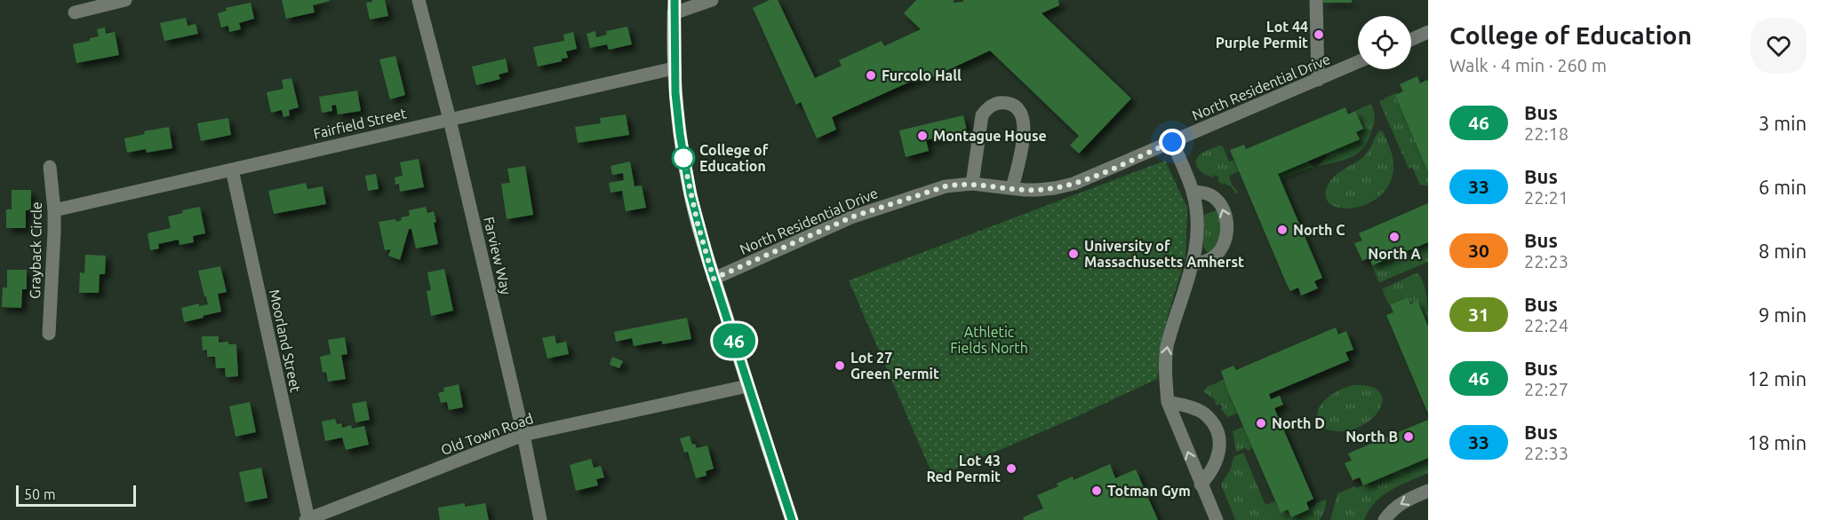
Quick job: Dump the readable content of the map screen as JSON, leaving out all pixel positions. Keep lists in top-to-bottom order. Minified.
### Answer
{"streets":{"street":["North Residential Drive","Fairfield Street","Grayback Circle","Farview Way","Moorland Street","Old Town Road"]},"crossings":[["Fairfield Street","Grayback Circle"],["Fairfield Street","Farview Way"],["Fairfield Street","Moorland Street"],["Farview Way","Old Town Road"],["Moorland Street","Old Town Road"]],"parks":["Athletic Fields North"],"places":["Lot 44 Purple Permit","Furcolo Hall","Montague House","College of Education","North C","North A","University of Massachusetts Amherst","Lot 27 Green Permit","North D","North B","Lot 43 Red Permit","Totman Gym"],"lines":["bus line 46"],"scale_bar":"50 m","page":{"on_map":"46","heading":["College of Education","Walk · 4 min · 260 m"],"list":[{"mark":"46","name":"Bus","note":"22:18","value":"3 min"},{"mark":"33","name":"Bus","note":"22:21","value":"6 min"},{"mark":"30","name":"Bus","note":"22:23","value":"8 min"},{"mark":"31","name":"Bus","note":"22:24","value":"9 min"},{"mark":"46","name":"Bus","note":"22:27","value":"12 min"},{"mark":"33","name":"Bus","note":"22:33","value":"18 min"}],"scale":"50 m"}}
